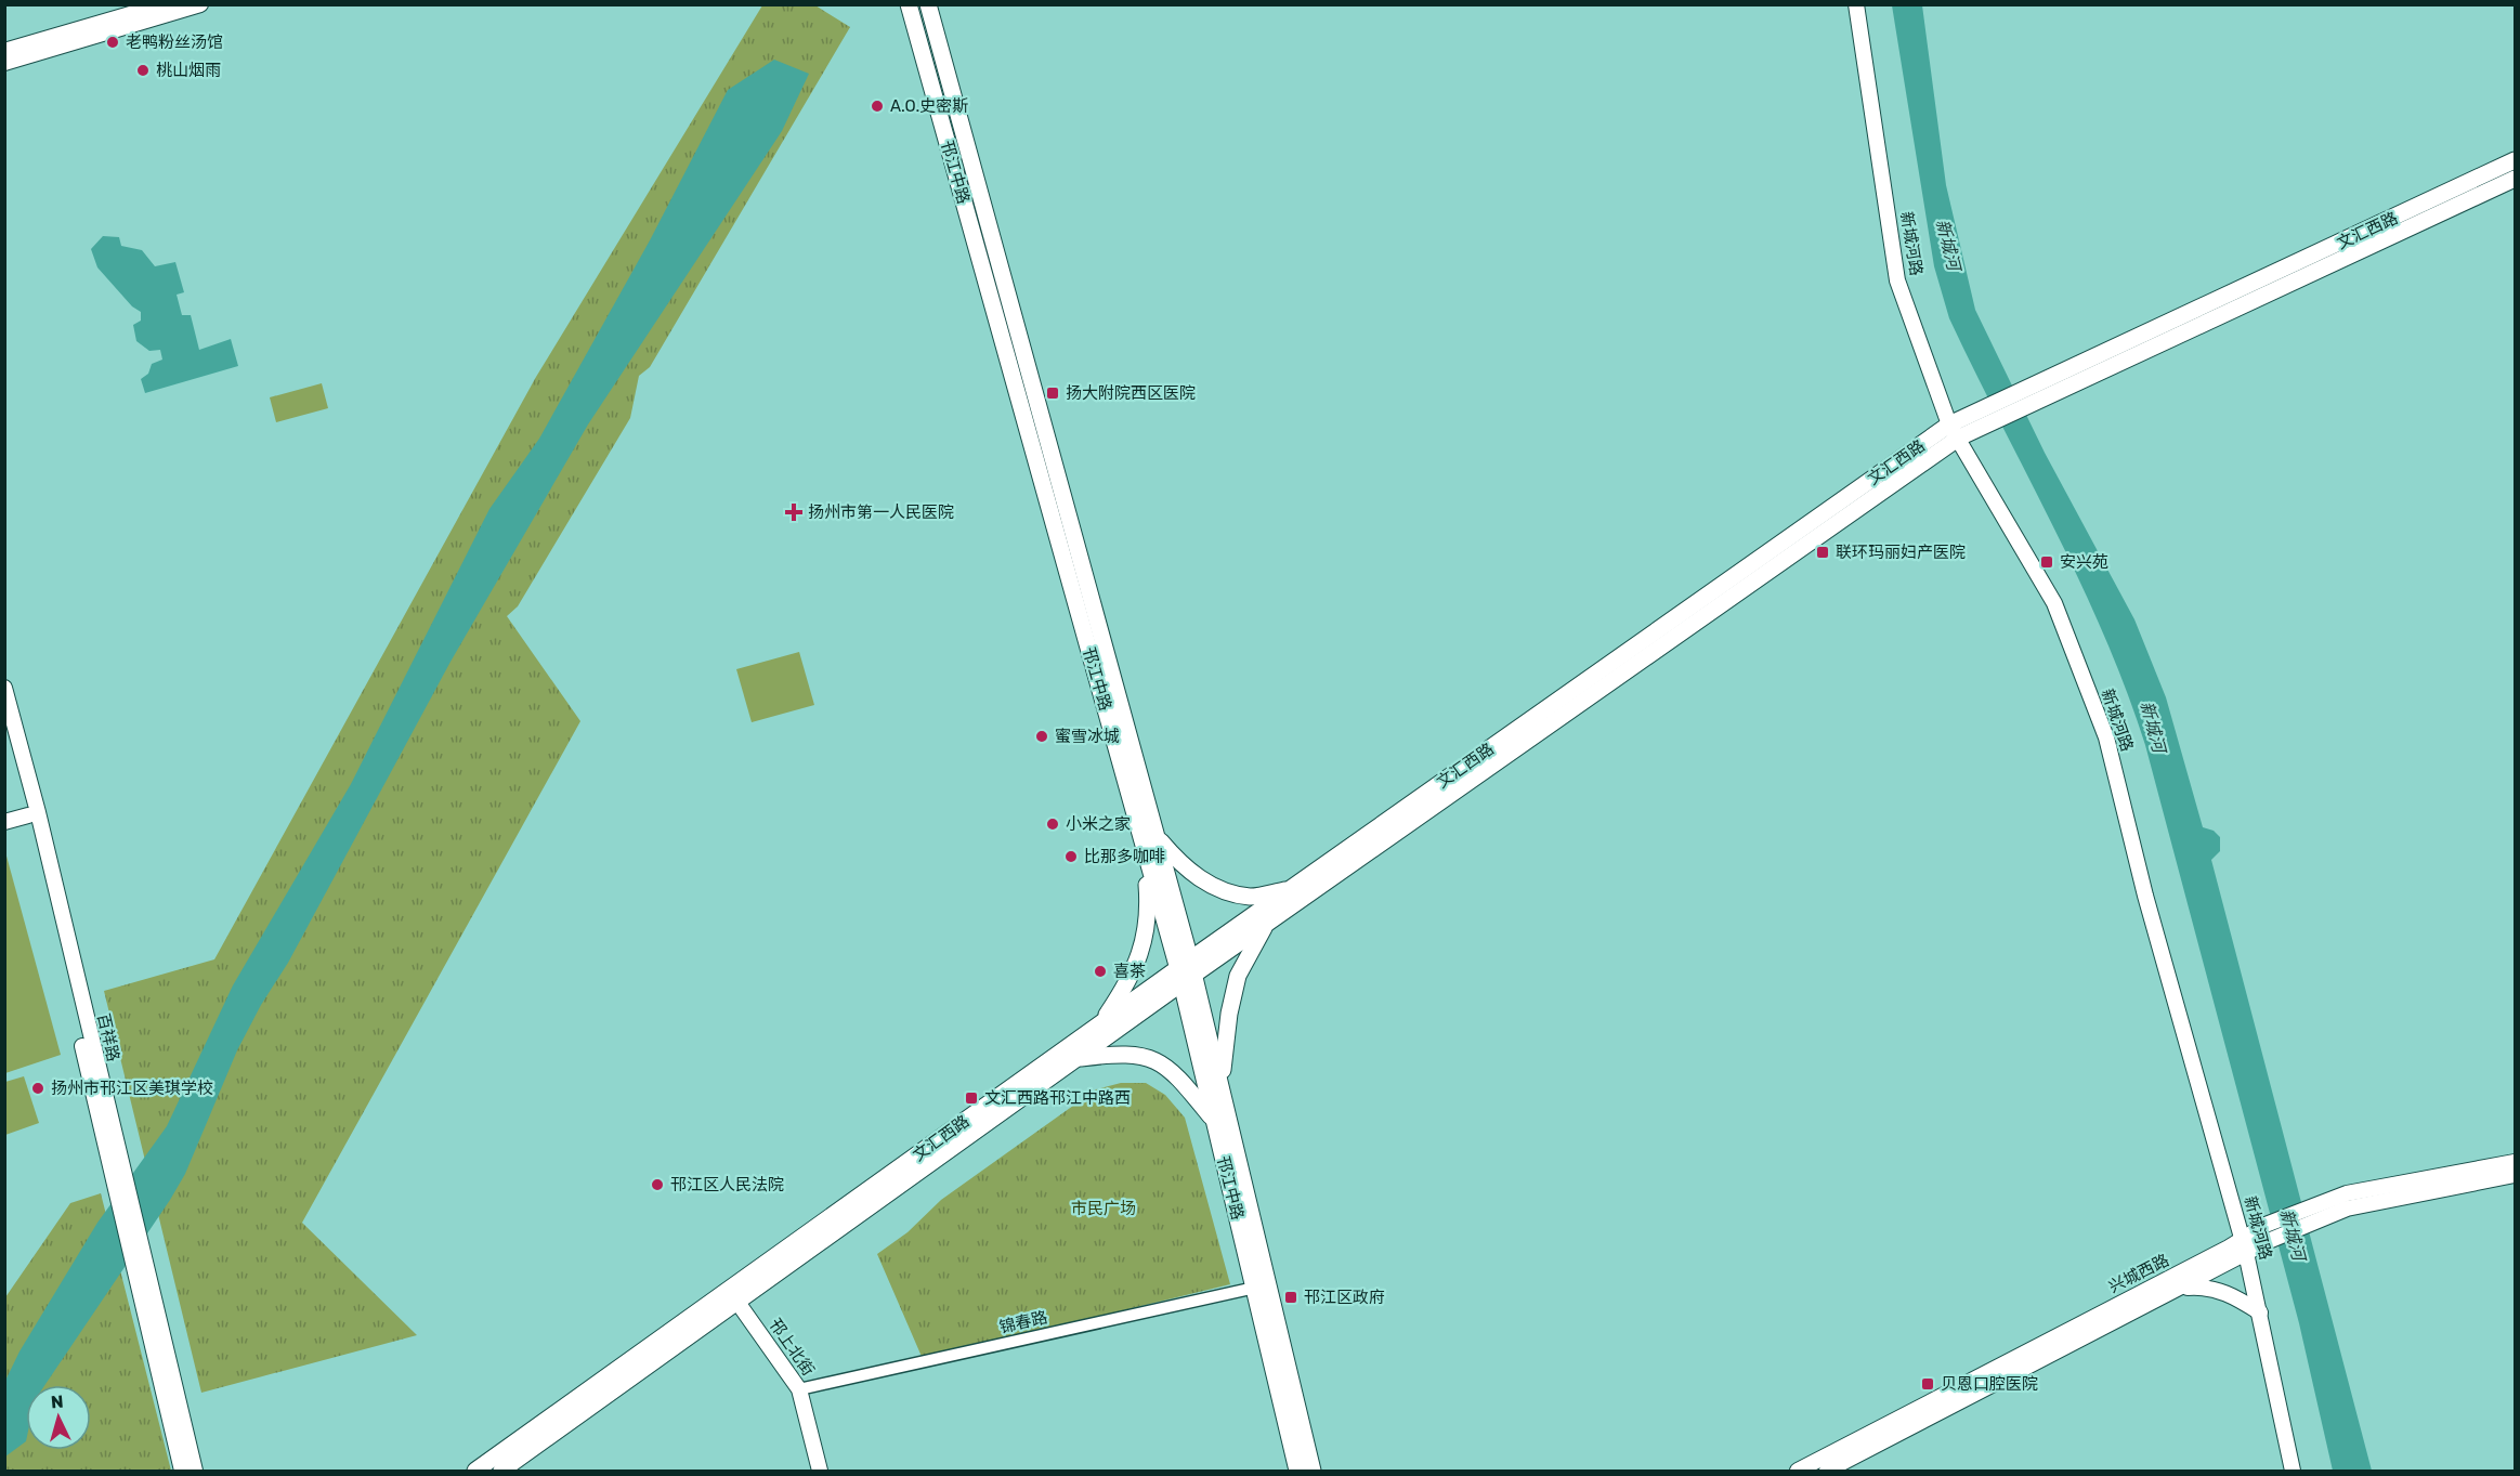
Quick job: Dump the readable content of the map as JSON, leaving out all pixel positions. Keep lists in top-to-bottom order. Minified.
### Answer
{"streets":{"main road":["邗江中路","文汇西路"],"street":["新城河路","百祥路","兴城西路","锦春路","邗上北街"]},"crossings":[["邗江中路","文汇西路"],["邗江中路","锦春路"],["文汇西路","新城河路"],["文汇西路","邗上北街"],["新城河路","兴城西路"],["锦春路","邗上北街"]],"water":["新城河"],"parks":["市民广场"],"places":{"other":["老鸭粉丝汤馆","桃山烟雨","A.O.史密斯","蜜雪冰城","小米之家","比那多咖啡","喜茶","扬州市邗江区美琪学校","邗江区人民法院"],"transit":["扬大附院西区医院","联环玛丽妇产医院","安兴苑","文汇西路邗江中路西","邗江区政府","贝恩口腔医院"],"health":["扬州市第一人民医院"]},"north":"top"}
